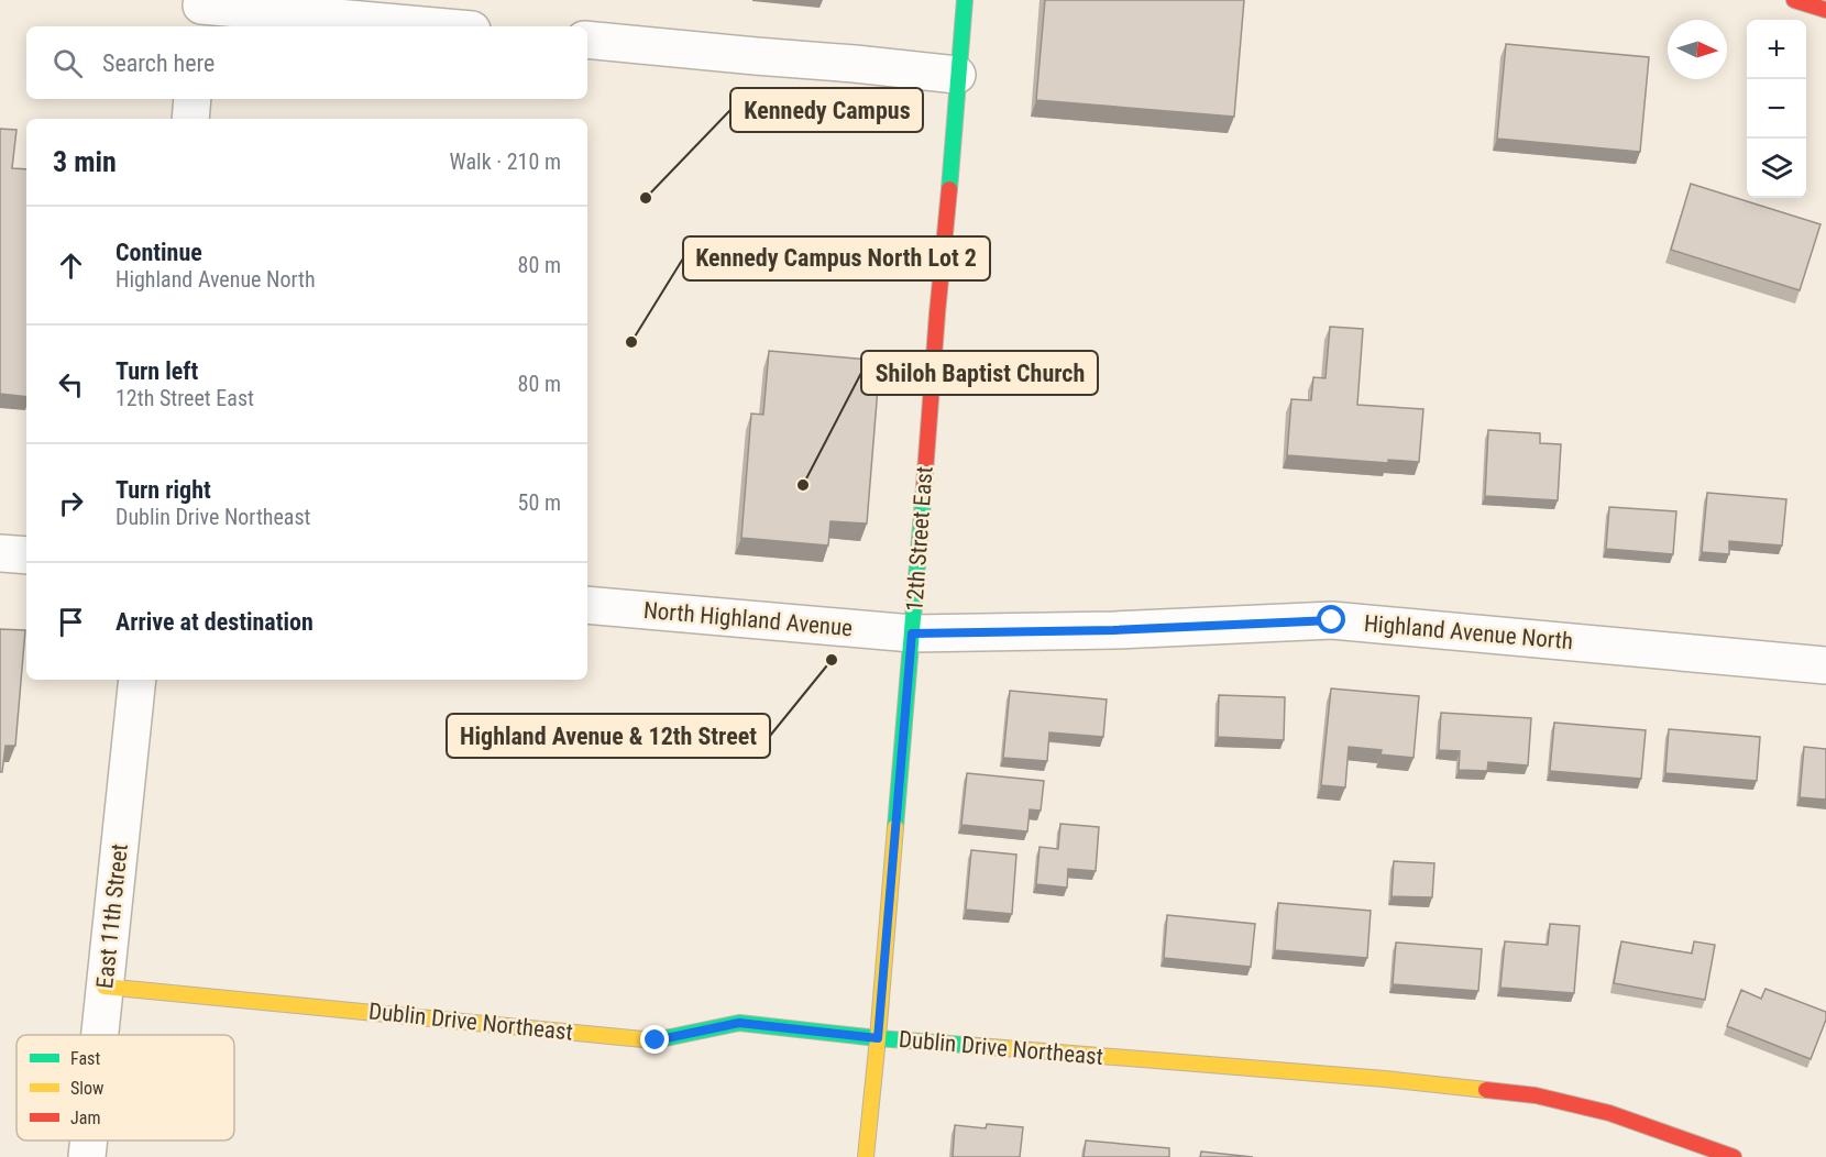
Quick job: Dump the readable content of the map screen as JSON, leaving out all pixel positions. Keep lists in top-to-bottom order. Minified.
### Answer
{"streets":{"street":["12th Street East","North Highland Avenue","Highland Avenue North","East 11th Street","Dublin Drive Northeast"]},"crossings":[["12th Street East","North Highland Avenue"],["12th Street East","Highland Avenue North"],["12th Street East","Dublin Drive Northeast"],["North Highland Avenue","Highland Avenue North"],["East 11th Street","Dublin Drive Northeast"]],"places":["Kennedy Campus","Kennedy Campus North Lot 2","Shiloh Baptist Church","Highland Avenue & 12th Street"],"legend":["Fast","Slow","Jam"],"north":"right","page":{"map_buttons":["+","−"],"search":"Search here","heading":["3 min","Walk · 210 m"],"list":[["Continue","Highland Avenue North","80 m"],["Turn left","12th Street East","80 m"],["Turn right","Dublin Drive Northeast","50 m"],"Arrive at destination"]}}
